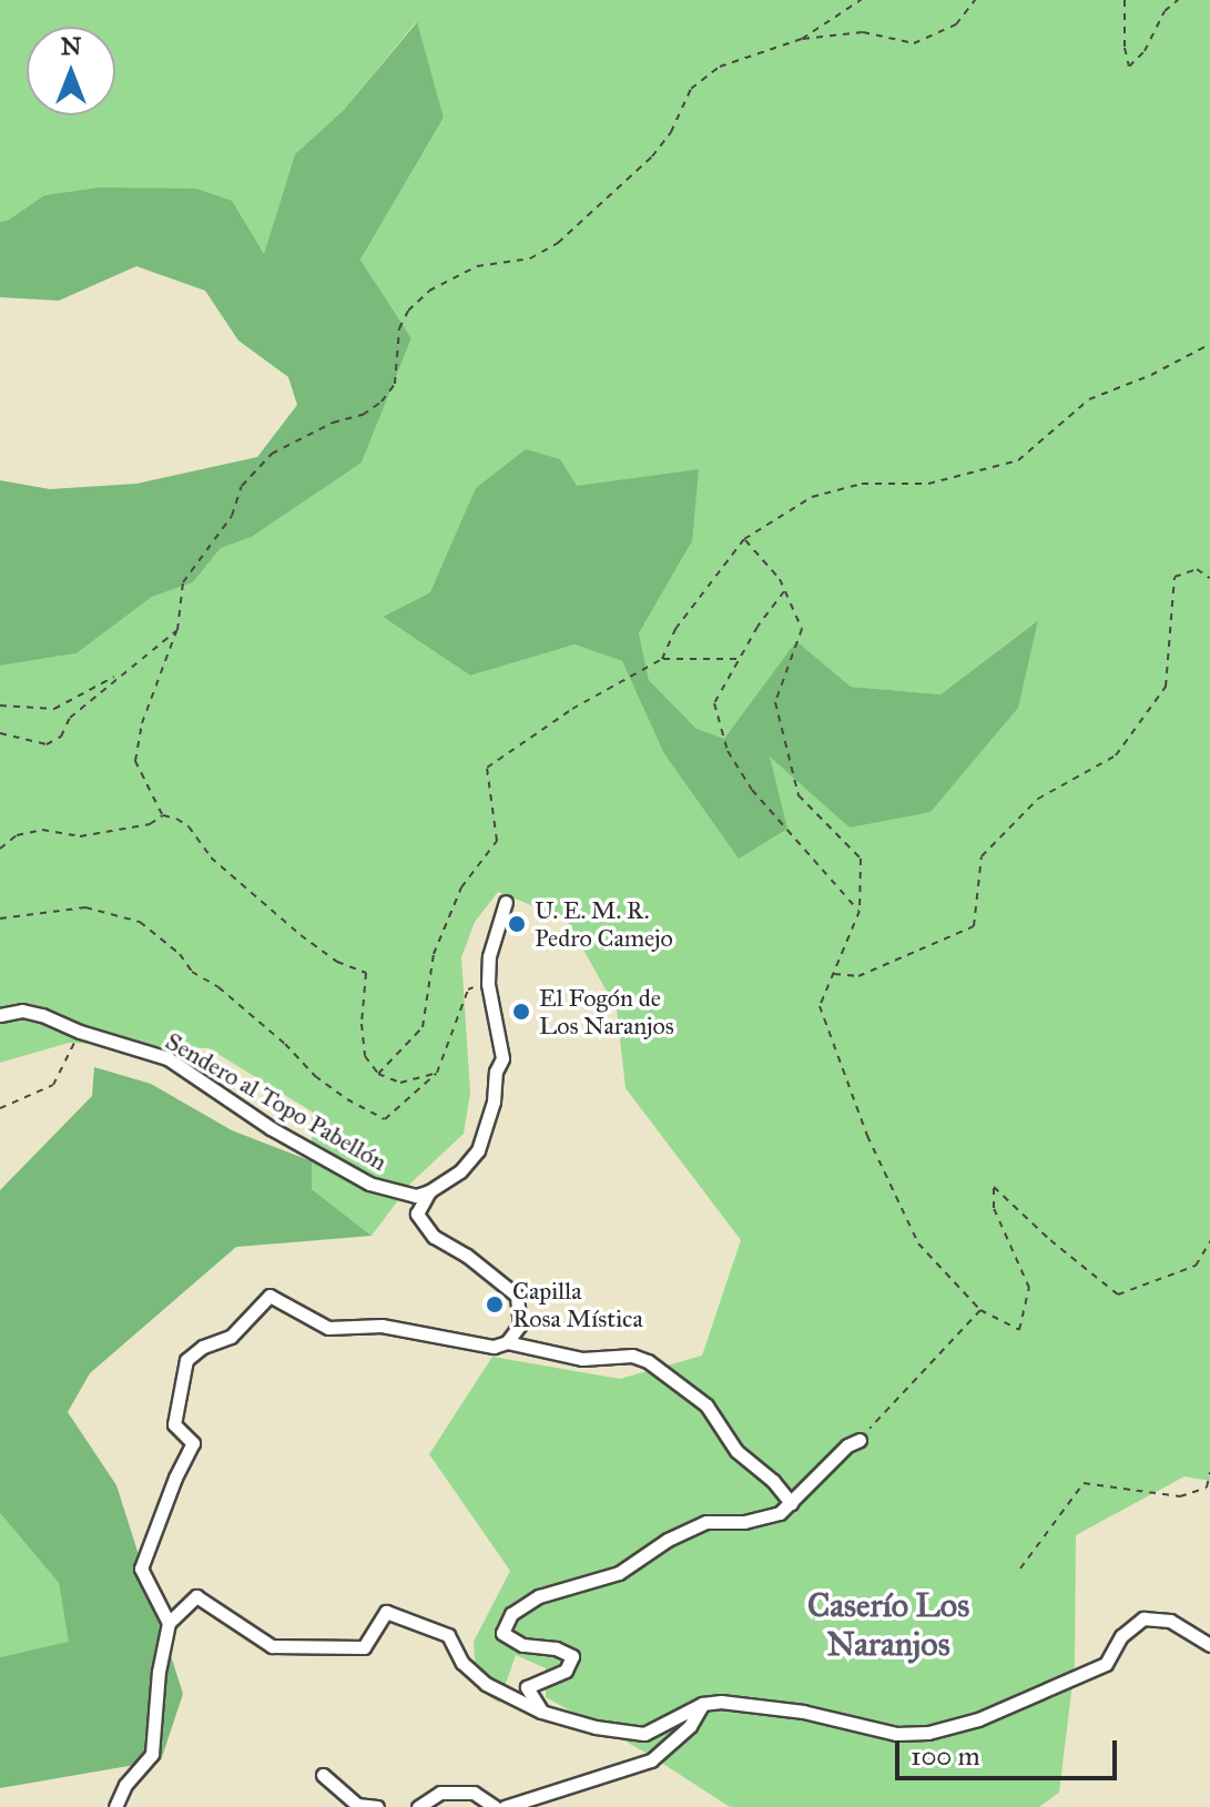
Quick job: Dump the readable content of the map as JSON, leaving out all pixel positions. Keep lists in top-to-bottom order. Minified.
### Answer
{"streets":{"street":["Sendero al Topo Pabellón"]},"districts":["Caserío Los Naranjos"],"places":["U. E. M. R. Pedro Camejo","El Fogón de Los Naranjos","Capilla Rosa Mística"],"scale_bar":"100 m","north":"top"}
